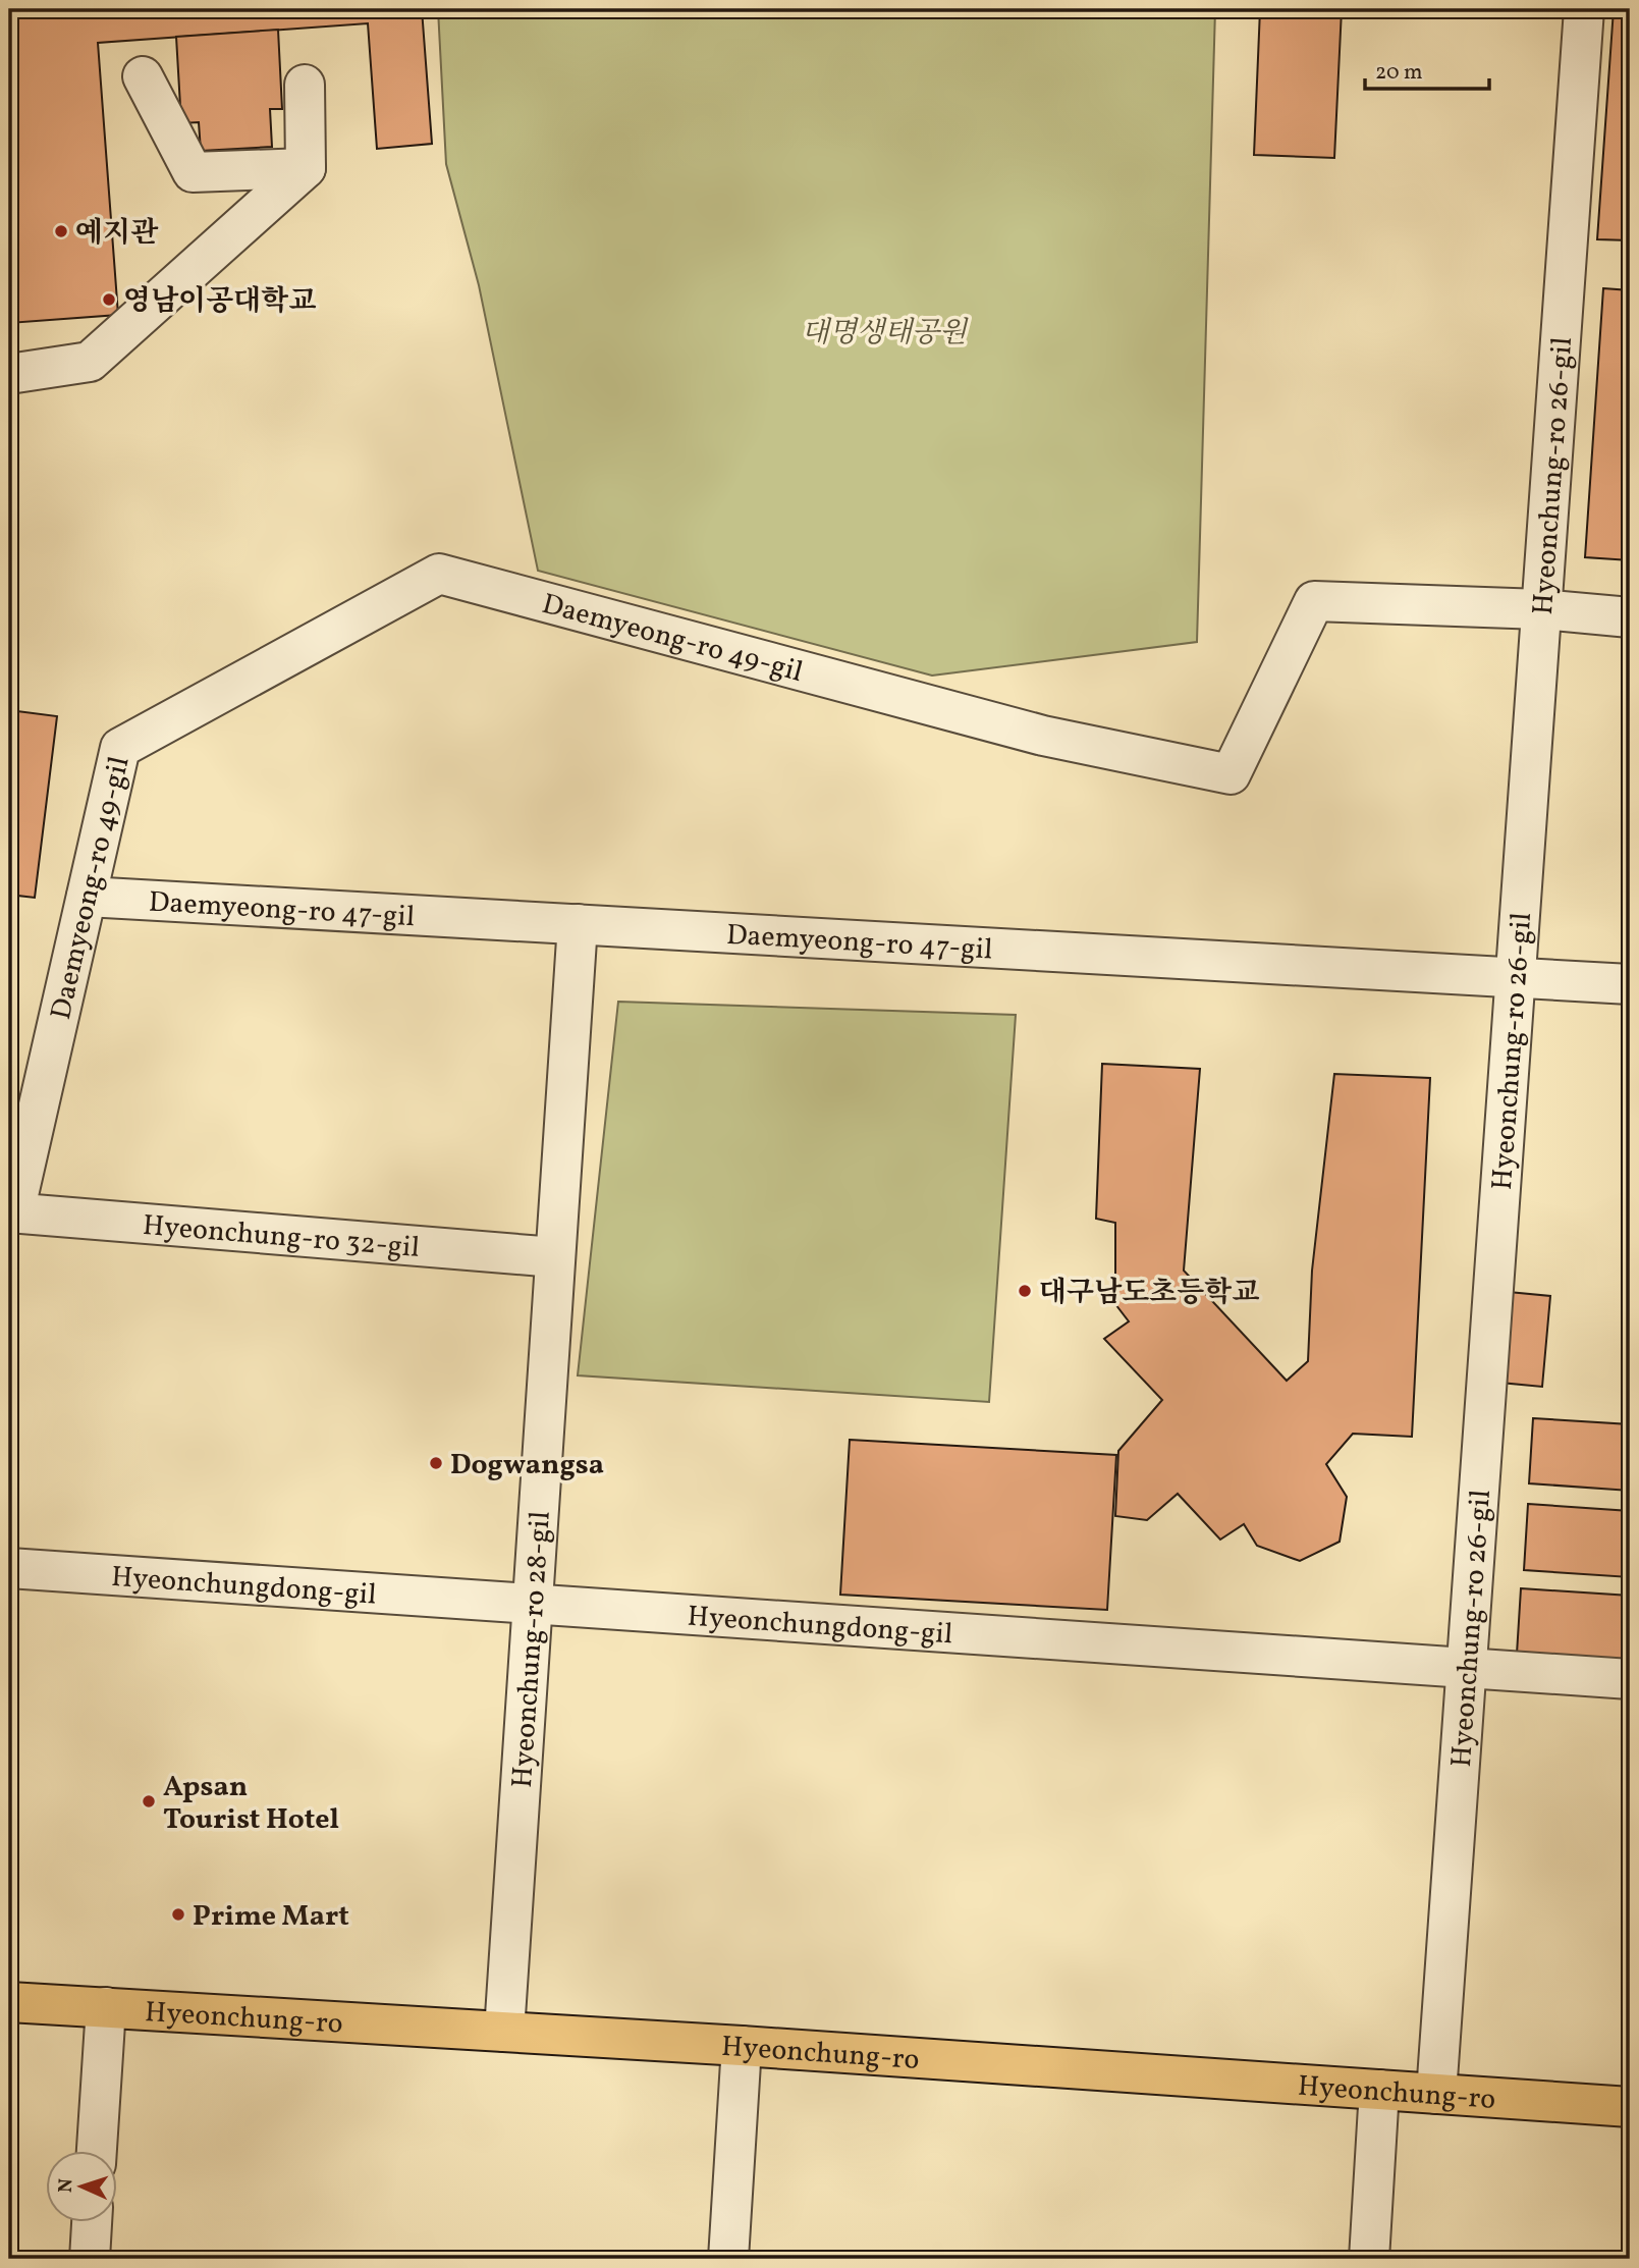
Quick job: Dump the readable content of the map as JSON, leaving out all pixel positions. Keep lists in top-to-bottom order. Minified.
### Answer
{"streets":{"main road":["Hyeonchung-ro"],"street":["Hyeonchung-ro 26-gil","Daemyeong-ro 49-gil","Daemyeong-ro 47-gil","Hyeonchung-ro 32-gil","Hyeonchungdong-gil","Hyeonchung-ro 28-gil"]},"crossings":[["Hyeonchung-ro 26-gil","Daemyeong-ro 49-gil"],["Hyeonchung-ro 26-gil","Daemyeong-ro 47-gil"],["Hyeonchung-ro 26-gil","Hyeonchungdong-gil"],["Hyeonchung-ro 26-gil","Hyeonchung-ro"],["Daemyeong-ro 49-gil","Daemyeong-ro 47-gil"],["Daemyeong-ro 49-gil","Hyeonchung-ro 32-gil"],["Daemyeong-ro 47-gil","Hyeonchung-ro 28-gil"],["Hyeonchung-ro 32-gil","Hyeonchung-ro 28-gil"],["Hyeonchungdong-gil","Hyeonchung-ro 28-gil"],["Hyeonchung-ro 28-gil","Hyeonchung-ro"]],"parks":["대명생태공원"],"places":["예지관","영남이공대학교","대구남도초등학교","Dogwangsa","Apsan Tourist Hotel","Prime Mart"],"scale_bar":"20 m","north":"left"}
